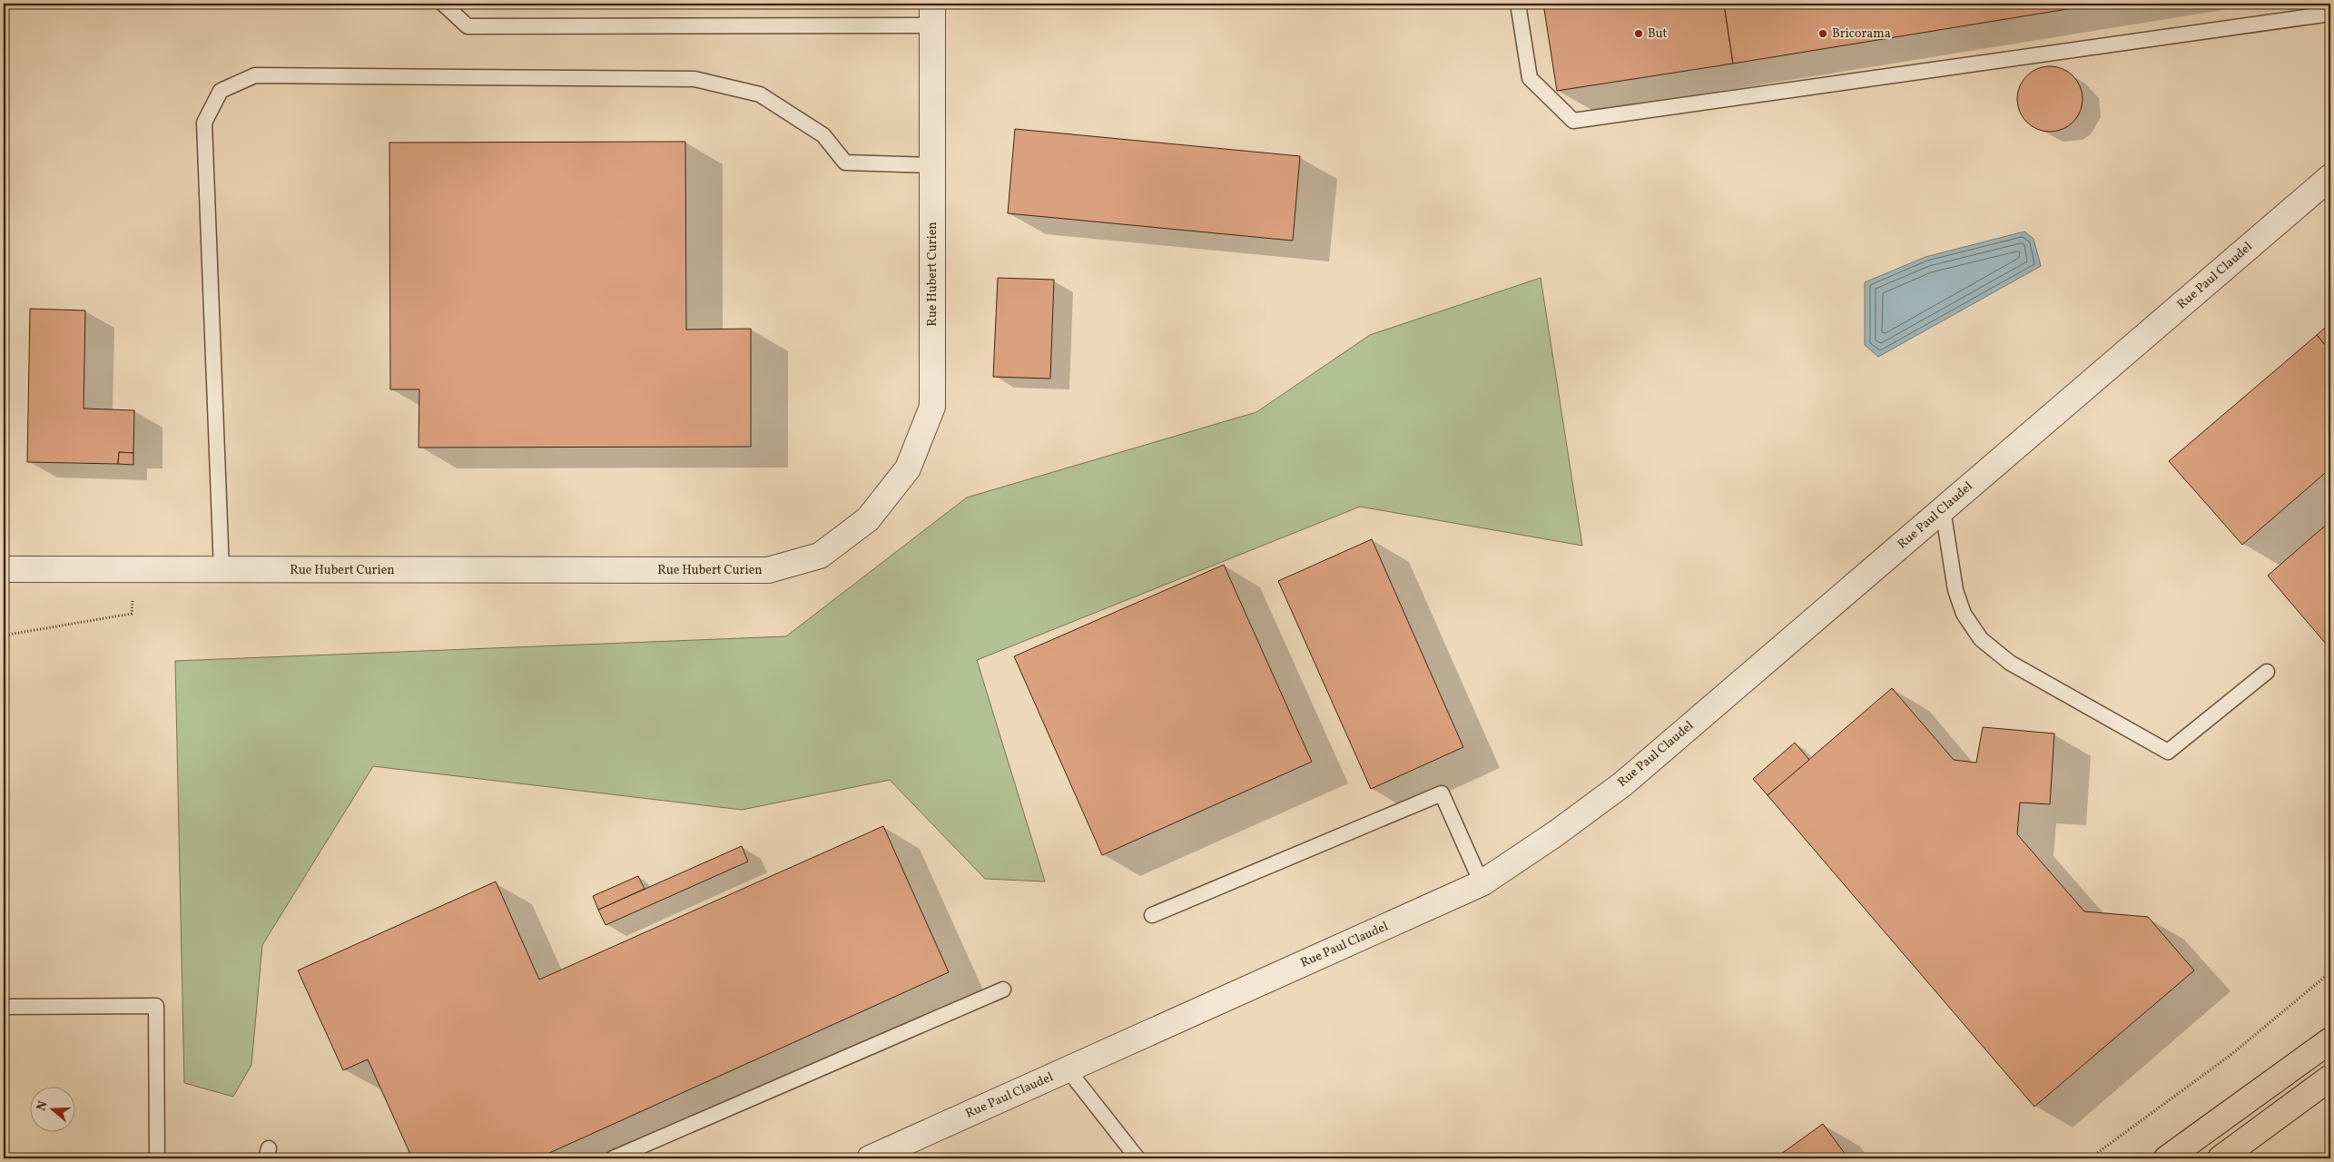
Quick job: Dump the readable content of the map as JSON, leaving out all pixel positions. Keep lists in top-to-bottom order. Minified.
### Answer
{"streets":{"street":["Rue Hubert Curien","Rue Paul Claudel"]},"places":["But","Bricorama"],"north":"left"}
